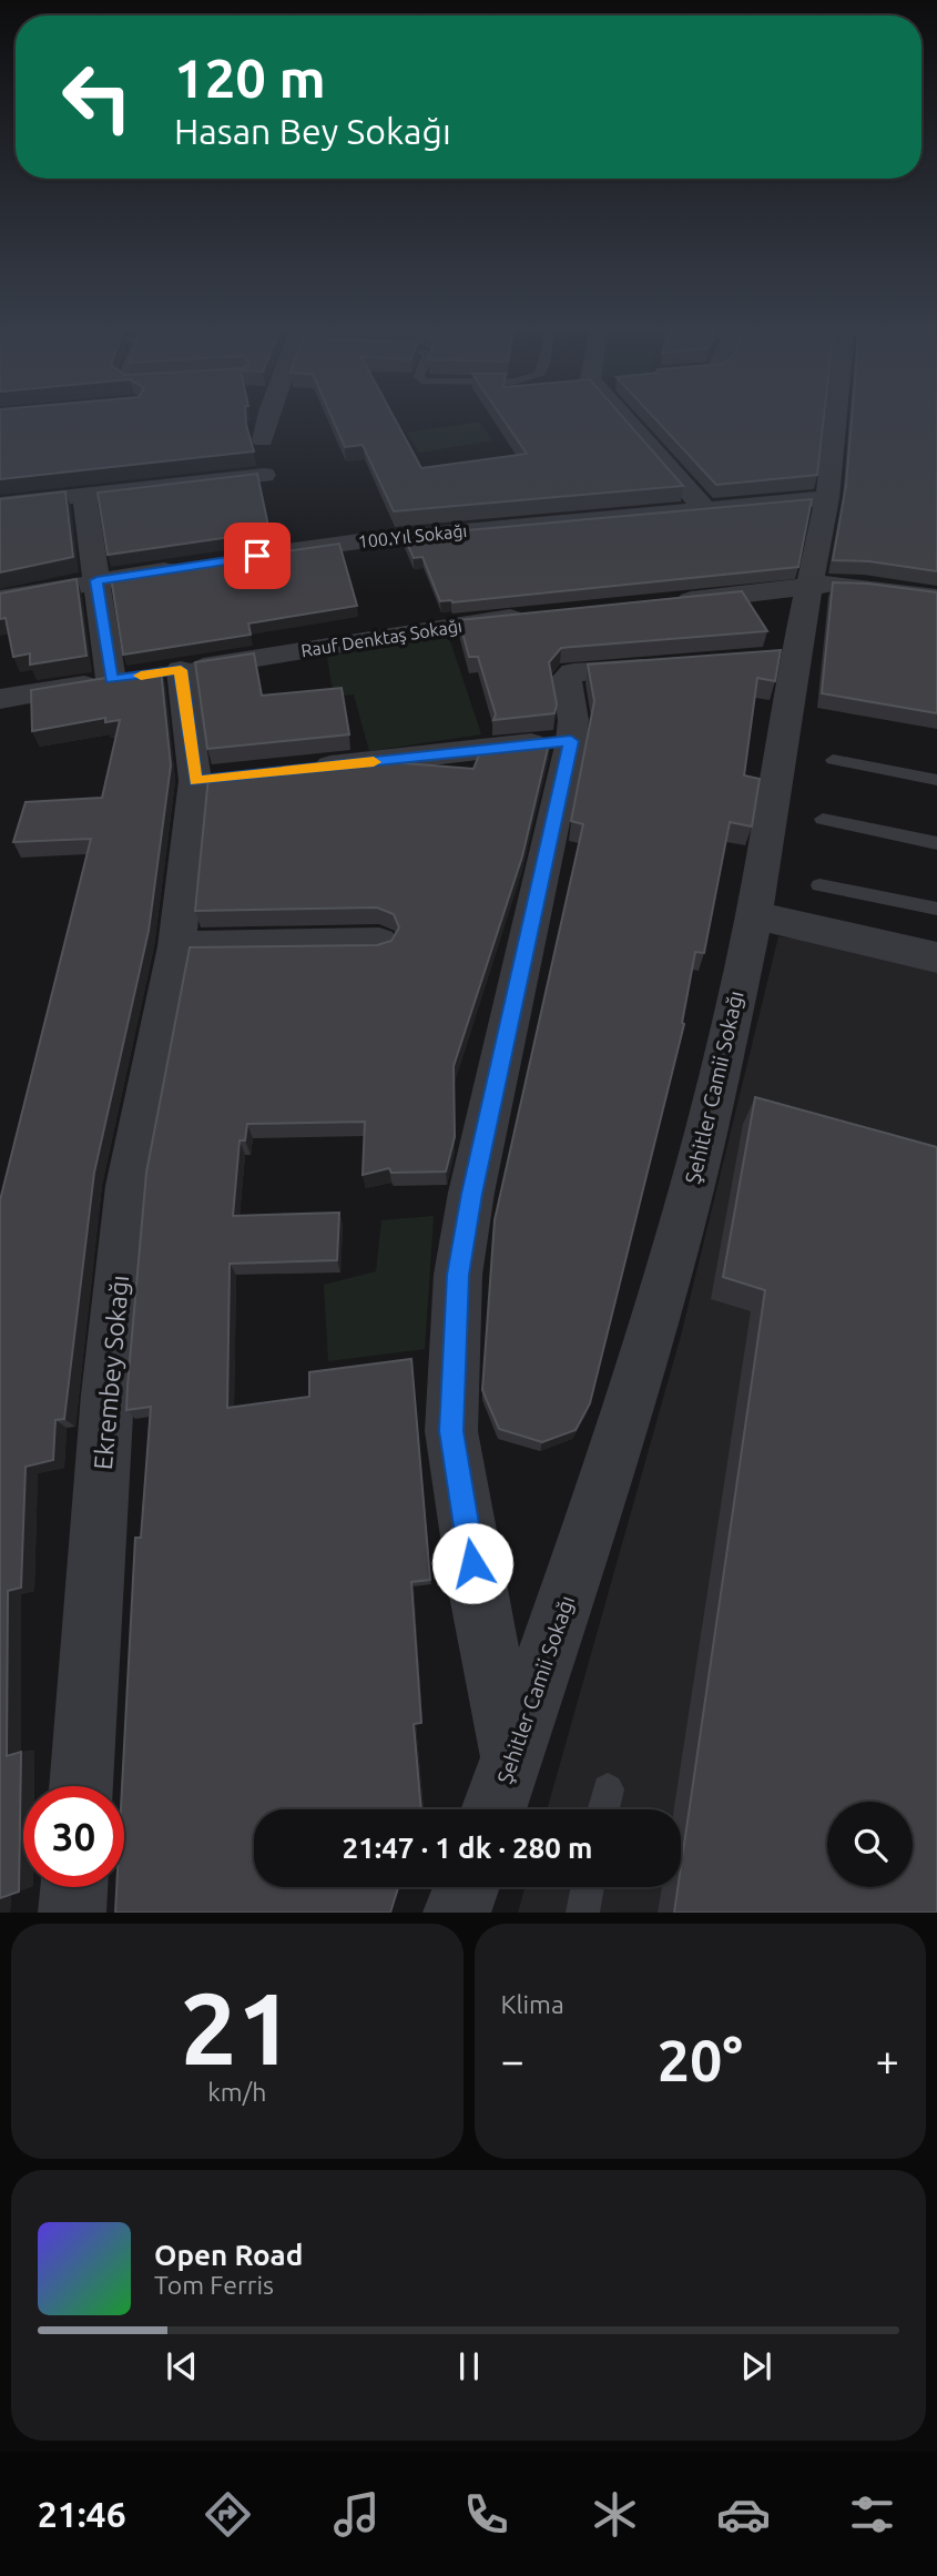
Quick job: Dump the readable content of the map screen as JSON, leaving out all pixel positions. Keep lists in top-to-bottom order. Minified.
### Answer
{"streets":{"street":["100.Yıl Sokağı","Rauf Denktaş Sokağı","Şehitler Camii Sokağı","Ekrembey Sokağı"]},"crossings":[["100.Yıl Sokağı","Şehitler Camii Sokağı"],["Rauf Denktaş Sokağı","Ekrembey Sokağı"]],"page":{"turn":["120 m","Hasan Bey Sokağı"],"limit":"30","trip":"21:47 · 1 dk · 280 m","tile":[["21","km/h"],"Klima"],"heat":["−","20°","+"],"song":["Open Road","Tom Ferris"],"tabs":"21:46"}}
